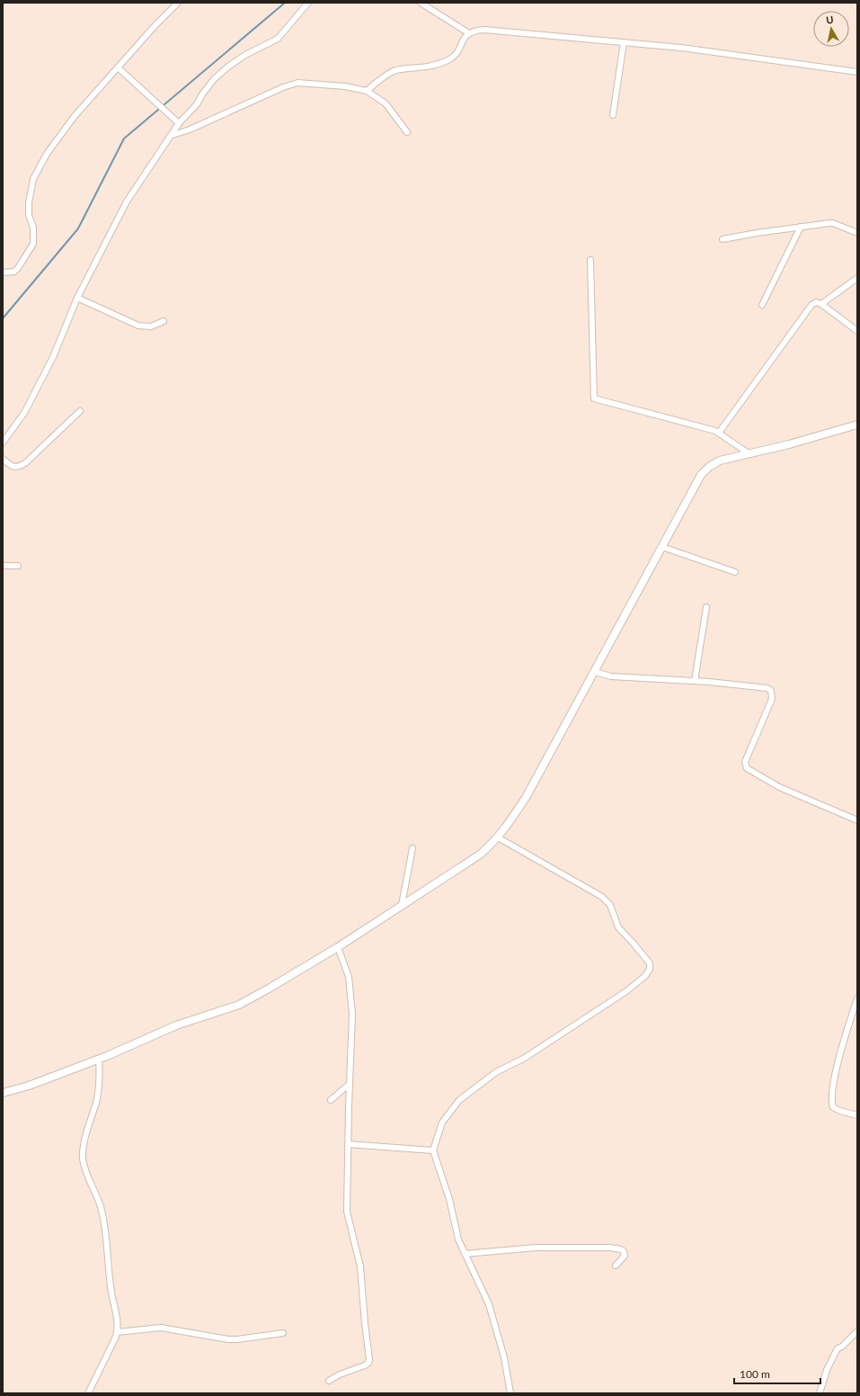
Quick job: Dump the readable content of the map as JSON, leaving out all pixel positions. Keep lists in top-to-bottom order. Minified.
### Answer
{"scale_bar":"100 m","north":"top"}
